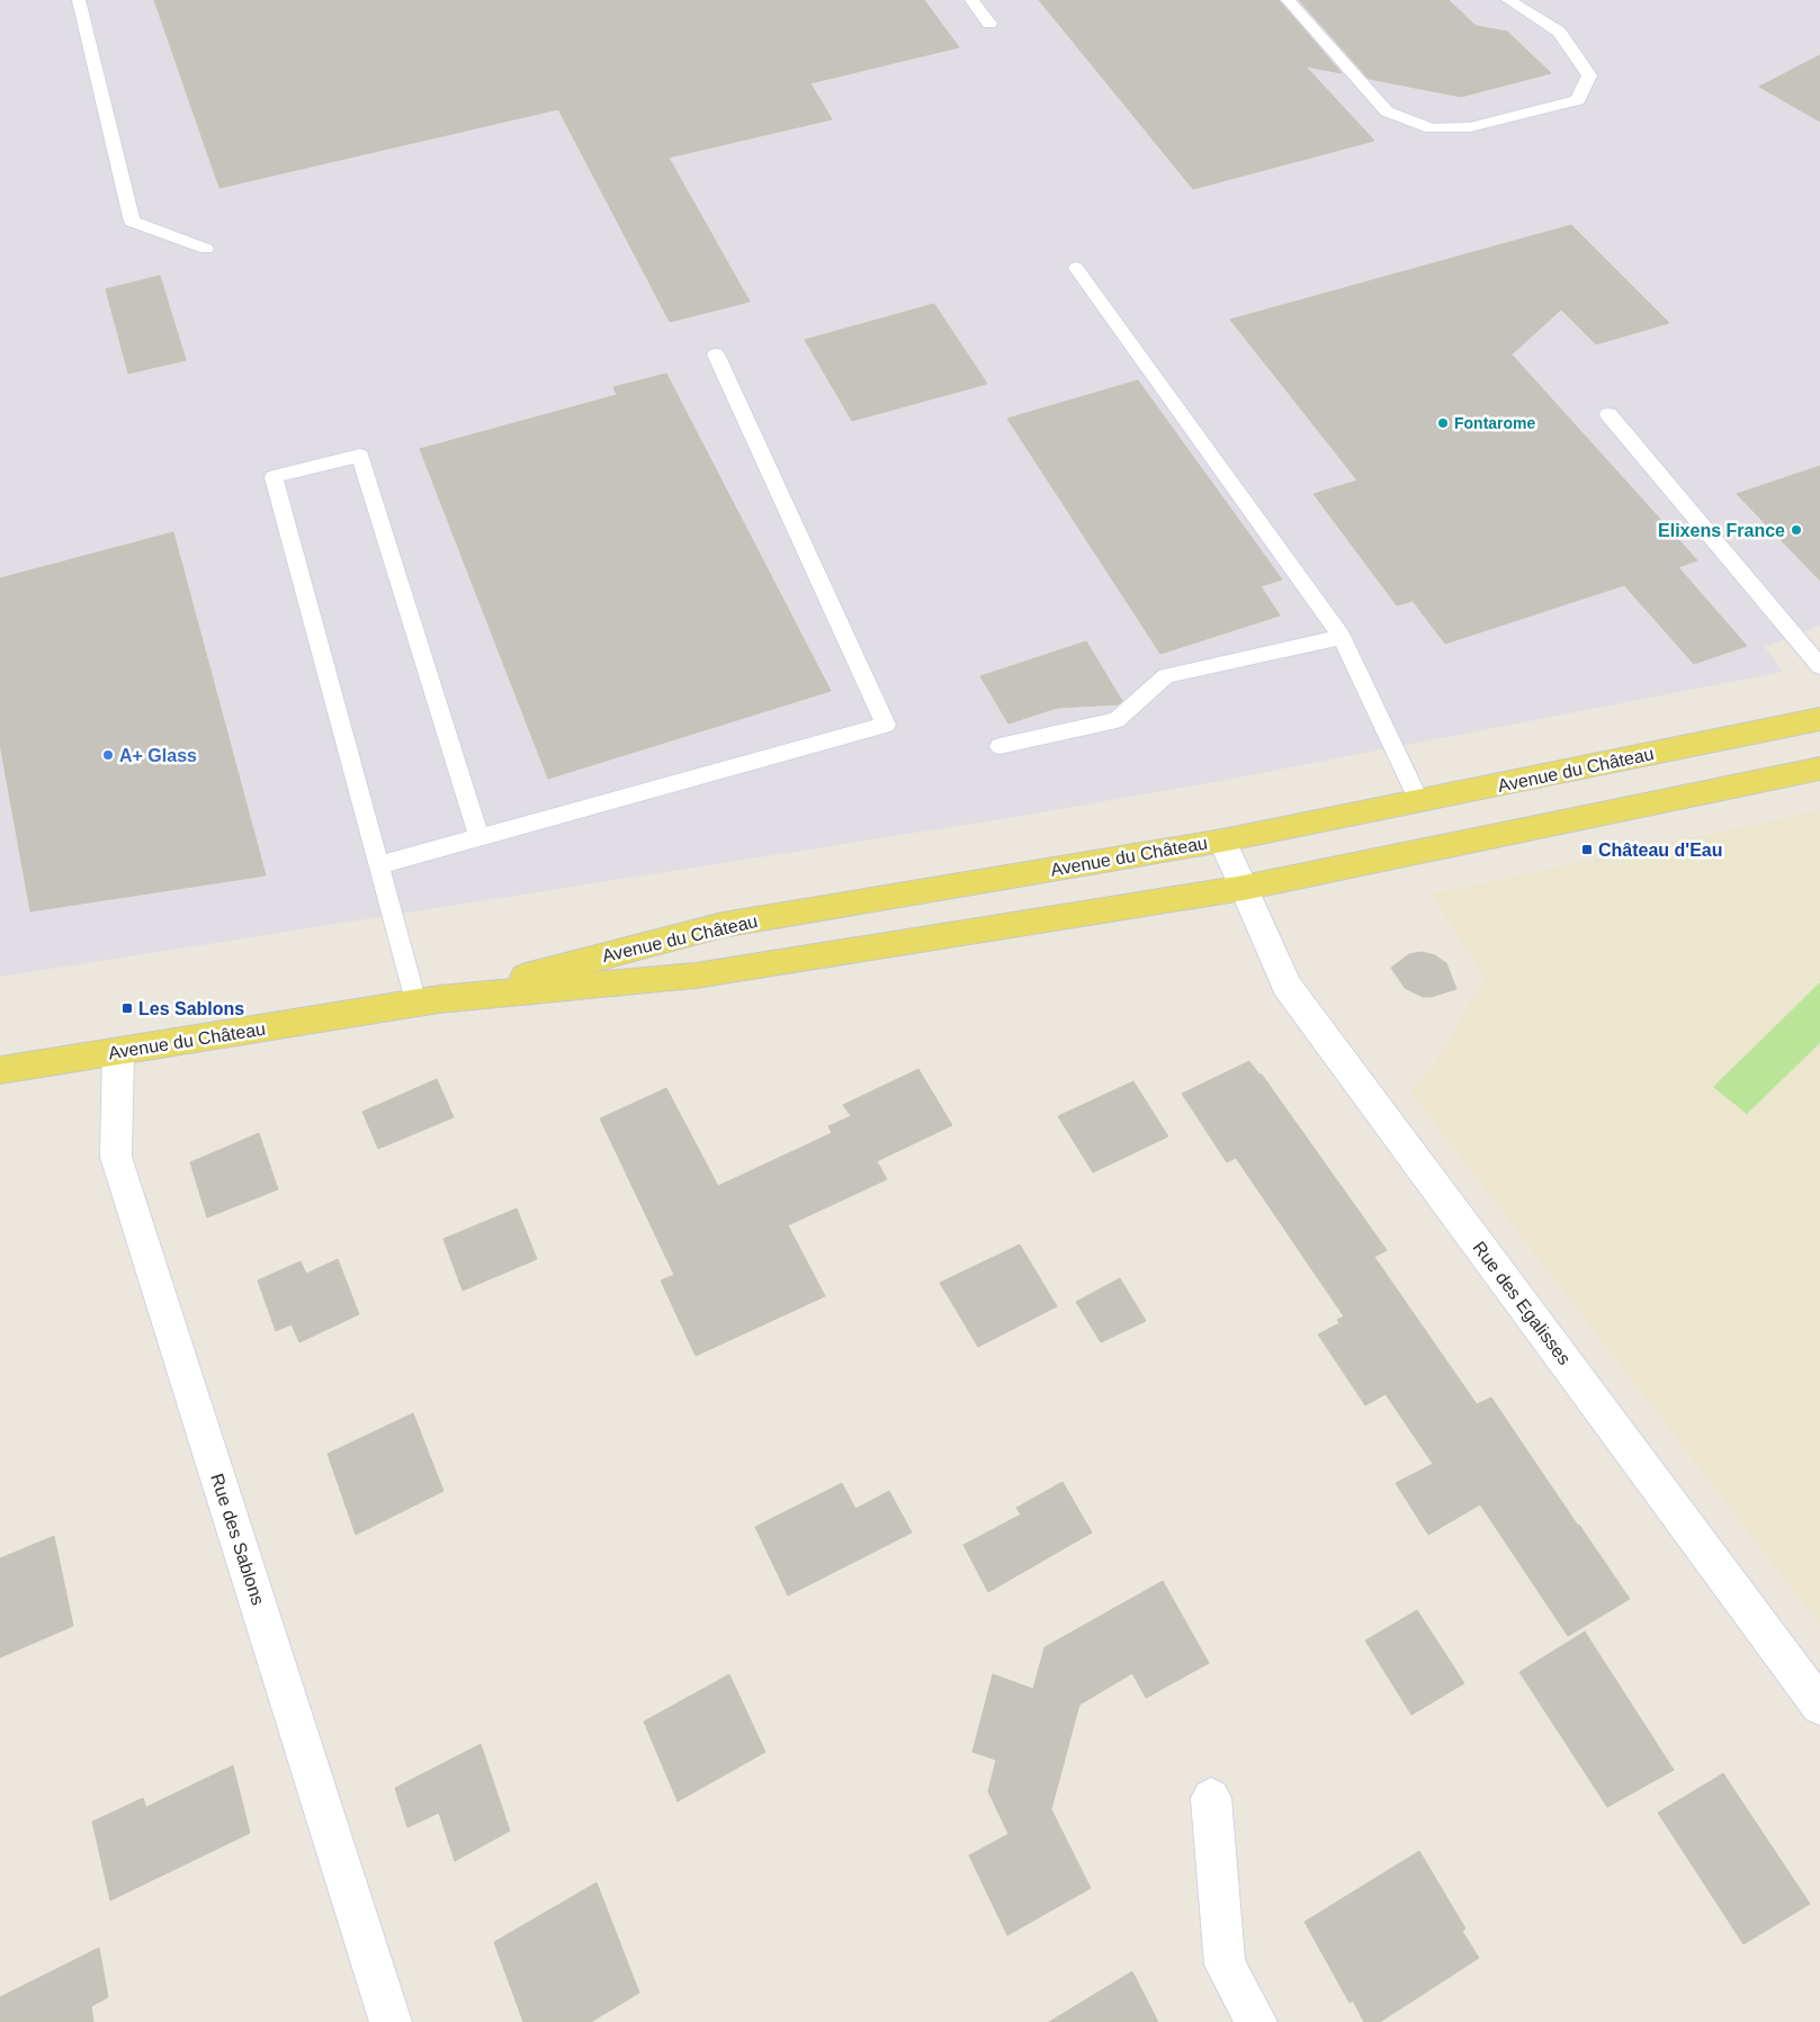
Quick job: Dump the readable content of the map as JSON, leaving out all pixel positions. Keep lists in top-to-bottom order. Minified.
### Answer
{"streets":{"main road":["Avenue du Château"],"street":["Rue des Egalisses","Rue des Sablons"]},"crossings":[["Avenue du Château","Rue des Egalisses"],["Avenue du Château","Rue des Sablons"]],"places":{"other":["Fontarome","Elixens France","A+ Glass"],"transit":["Château d'Eau","Les Sablons"]}}
